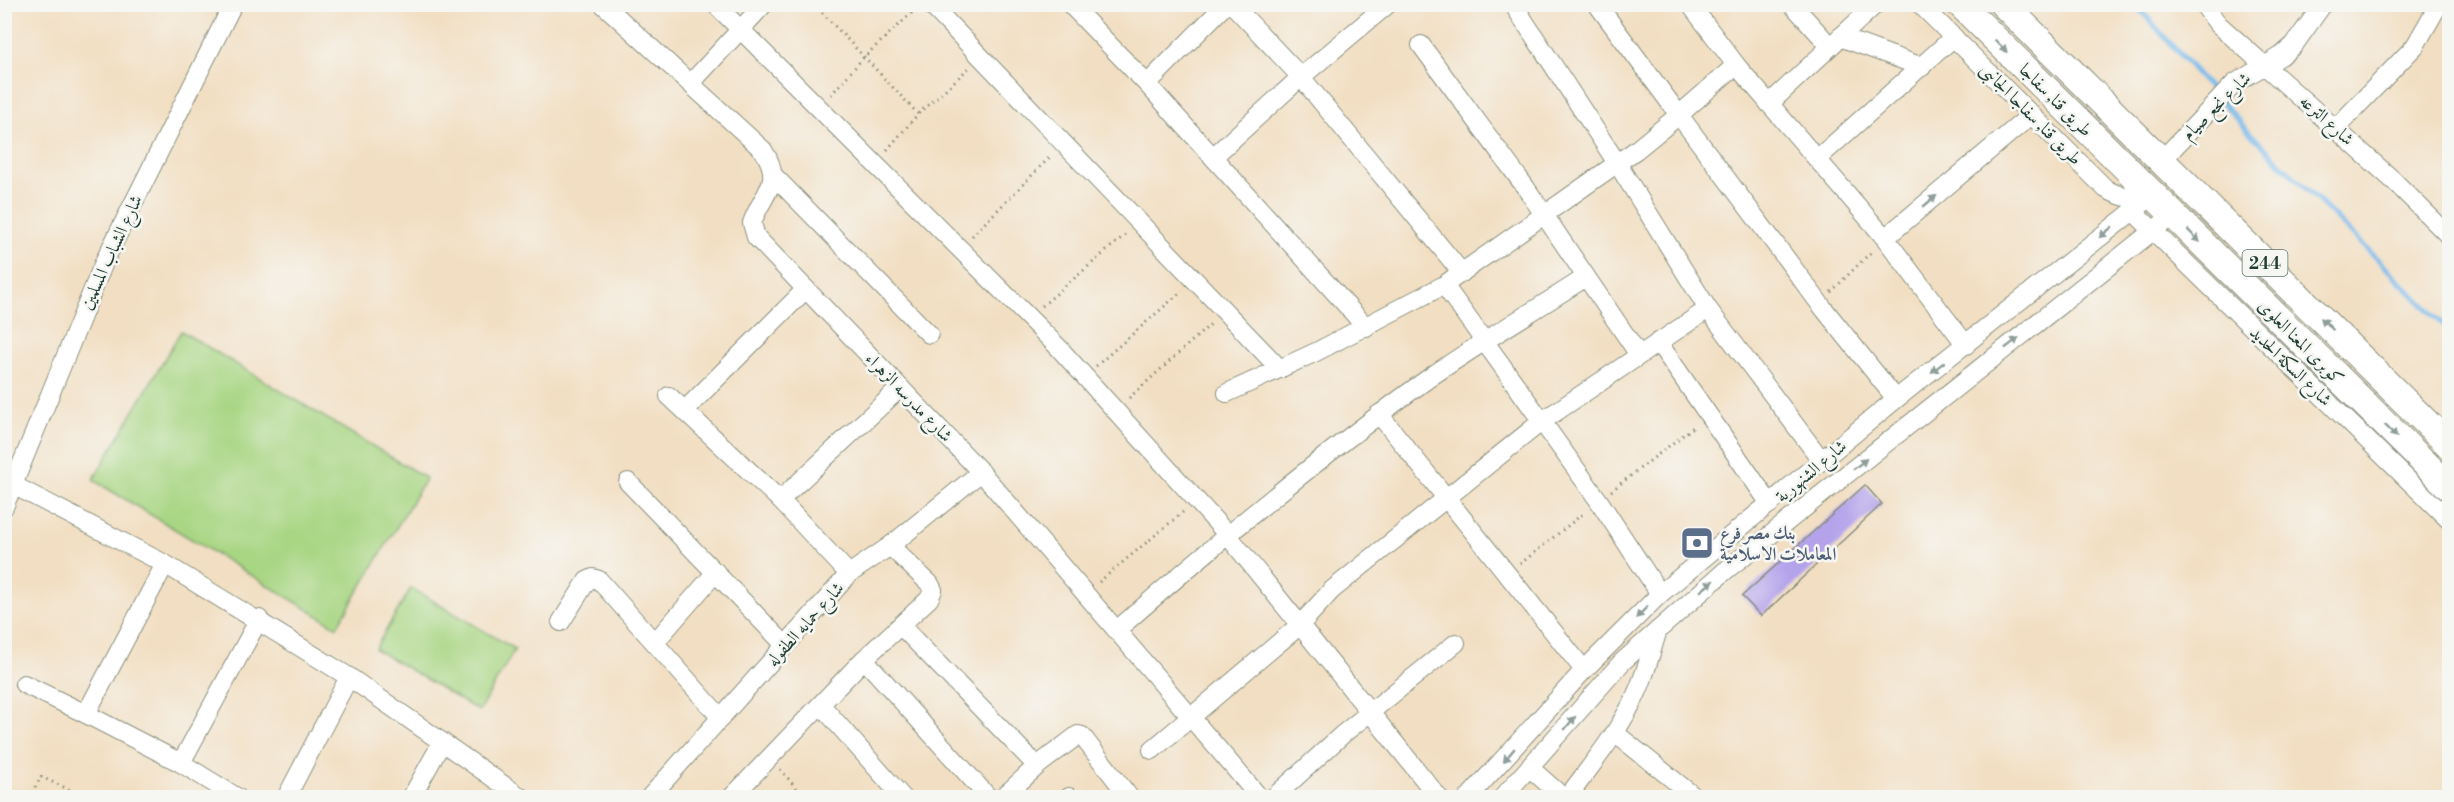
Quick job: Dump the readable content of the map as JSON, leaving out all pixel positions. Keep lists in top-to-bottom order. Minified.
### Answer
{"streets":{"highway":["طريق قنا, سفاجا","244","كوبرى المعنا العلوى"],"street":["شارع نجع صيام","طريق قنا, سفاجا الجانبى","شارع الترعه","شارع الشباب المسلمين","شارع السكة الحديد","شارع مدرسه الزهراء","شارع الشنهورية","شارع حمايه الطفوله"]},"crossings":[["طريق قنا, سفاجا","شارع نجع صيام"],["طريق قنا, سفاجا","طريق قنا, سفاجا الجانبى"],["طريق قنا, سفاجا","كوبرى المعنا العلوى"],["طريق قنا, سفاجا","شارع الشنهورية"],["شارع نجع صيام","شارع الترعه"],["شارع نجع صيام","كوبرى المعنا العلوى"],["طريق قنا, سفاجا الجانبى","كوبرى المعنا العلوى"],["طريق قنا, سفاجا الجانبى","شارع الشنهورية"],["كوبرى المعنا العلوى","شارع السكة الحديد"],["كوبرى المعنا العلوى","شارع الشنهورية"],["شارع السكة الحديد","شارع الشنهورية"],["شارع مدرسه الزهراء","شارع حمايه الطفوله"]],"places":{"bank":["بنك مصر فرع المعاملات الاسلامية"]}}
